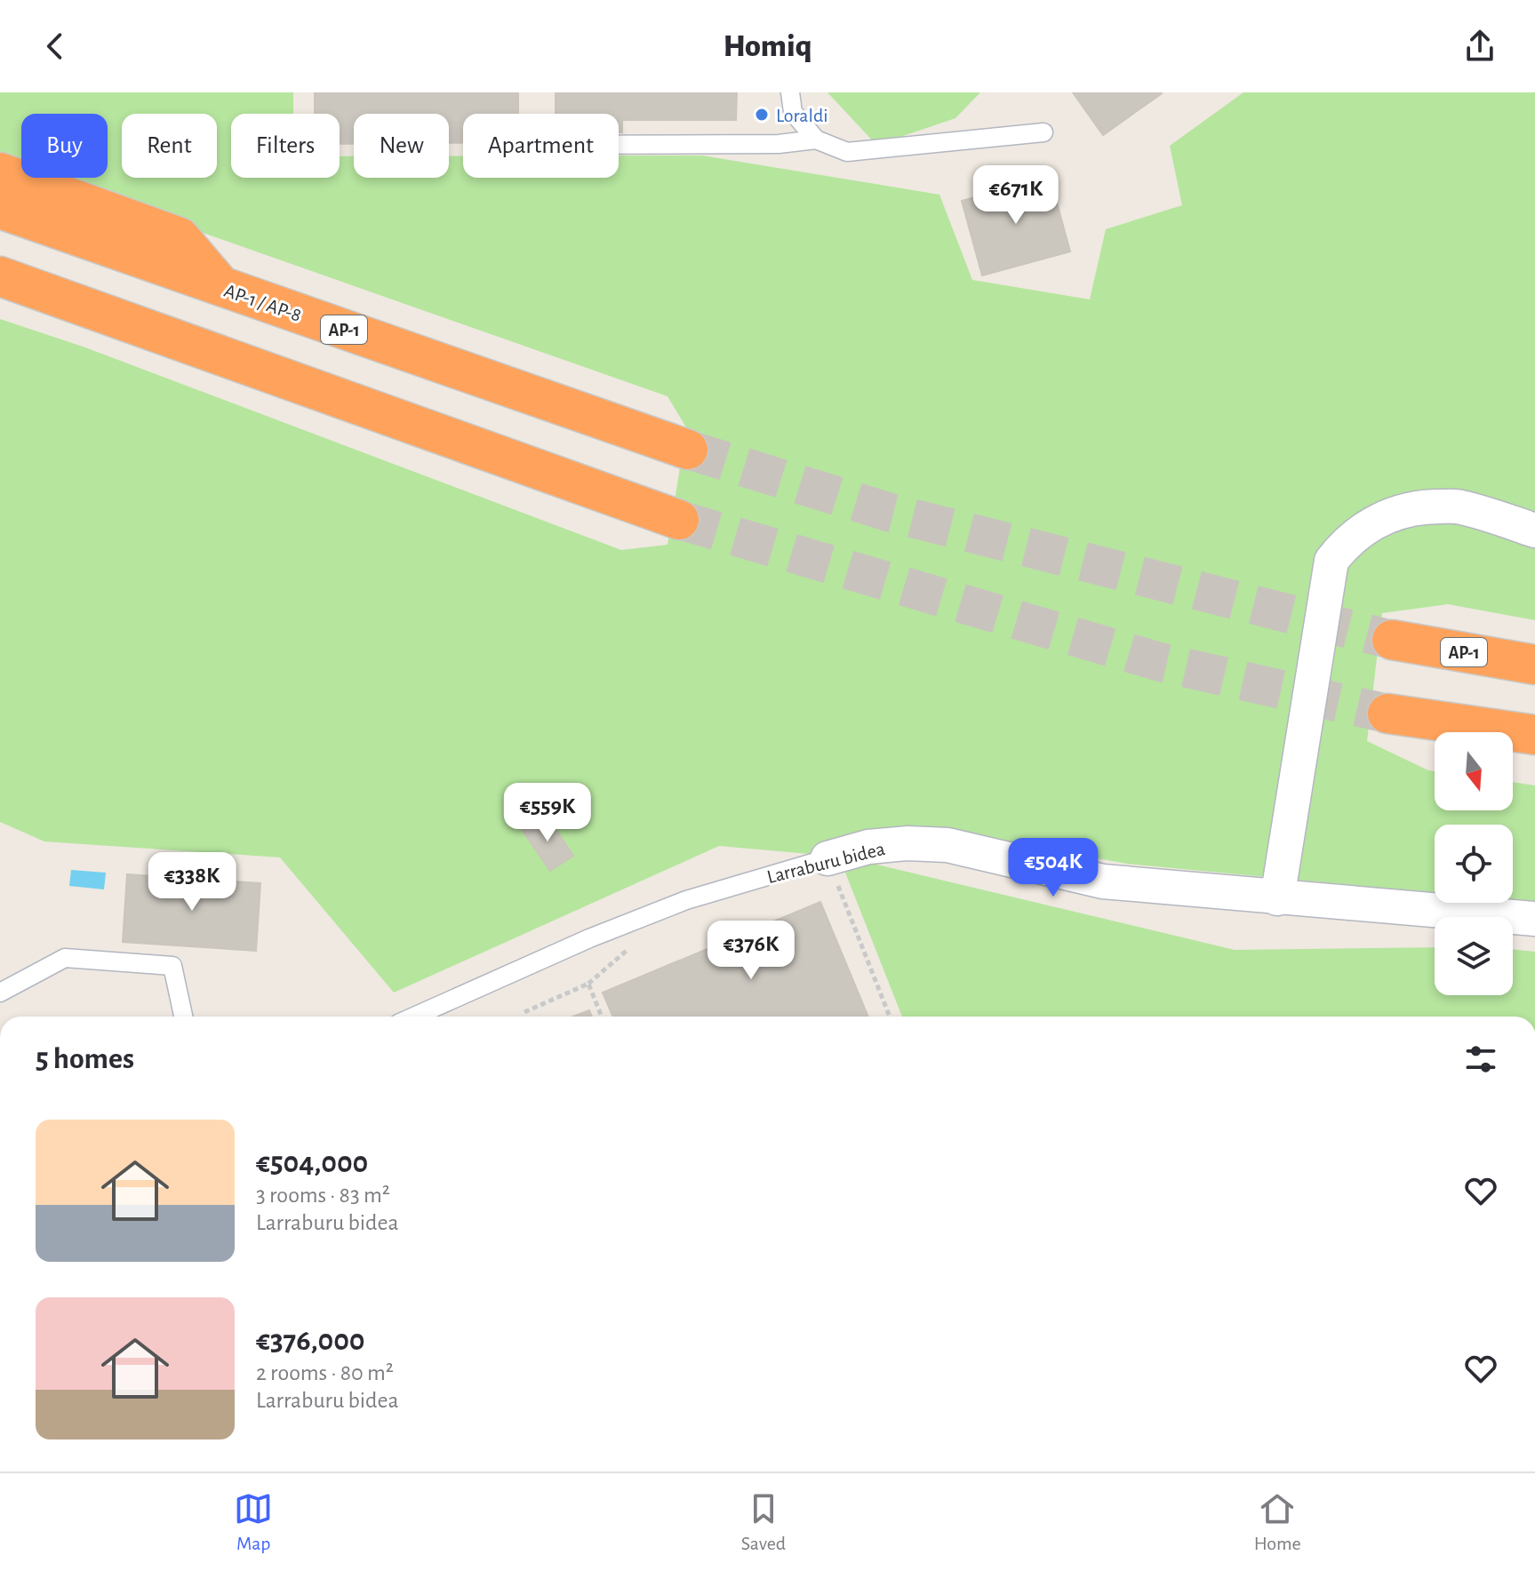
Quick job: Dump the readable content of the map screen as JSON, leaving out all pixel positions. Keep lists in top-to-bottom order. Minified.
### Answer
{"streets":{"highway":["AP-1 / AP-8","AP-1"],"street":["Larraburu bidea"]},"places":["Loraldi"],"north":"bottom","page":{"header":"Homiq","chip":["Buy","Rent","Filters","New","Apartment"],"price":["€671K","€559K","€504K","€338K","€376K"],"heading":"5 homes","list":[{"name":"€504,000","note":"3 rooms · 83 m² · Larraburu bidea"},{"name":"€376,000","note":"2 rooms · 80 m² · Larraburu bidea"}],"tabs":["Map","Saved","Home"]}}
